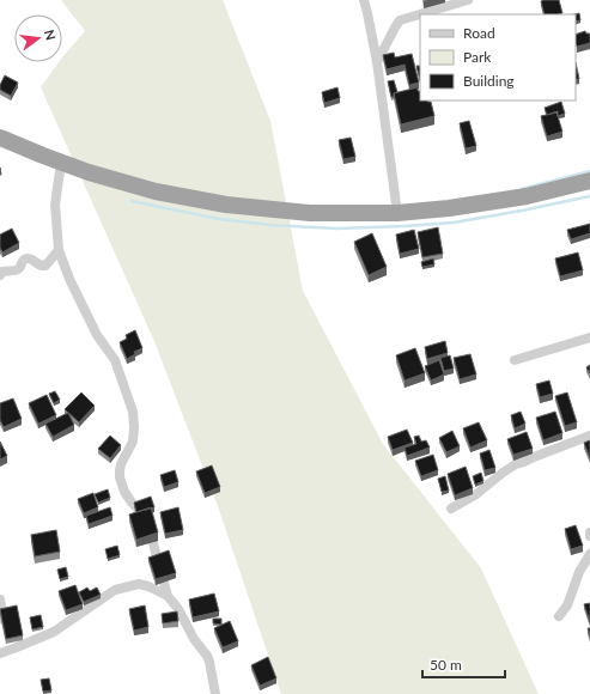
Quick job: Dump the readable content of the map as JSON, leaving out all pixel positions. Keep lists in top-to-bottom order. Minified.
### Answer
{"legend":["Road","Park","Building"],"scale_bar":"50 m","north":"right"}
